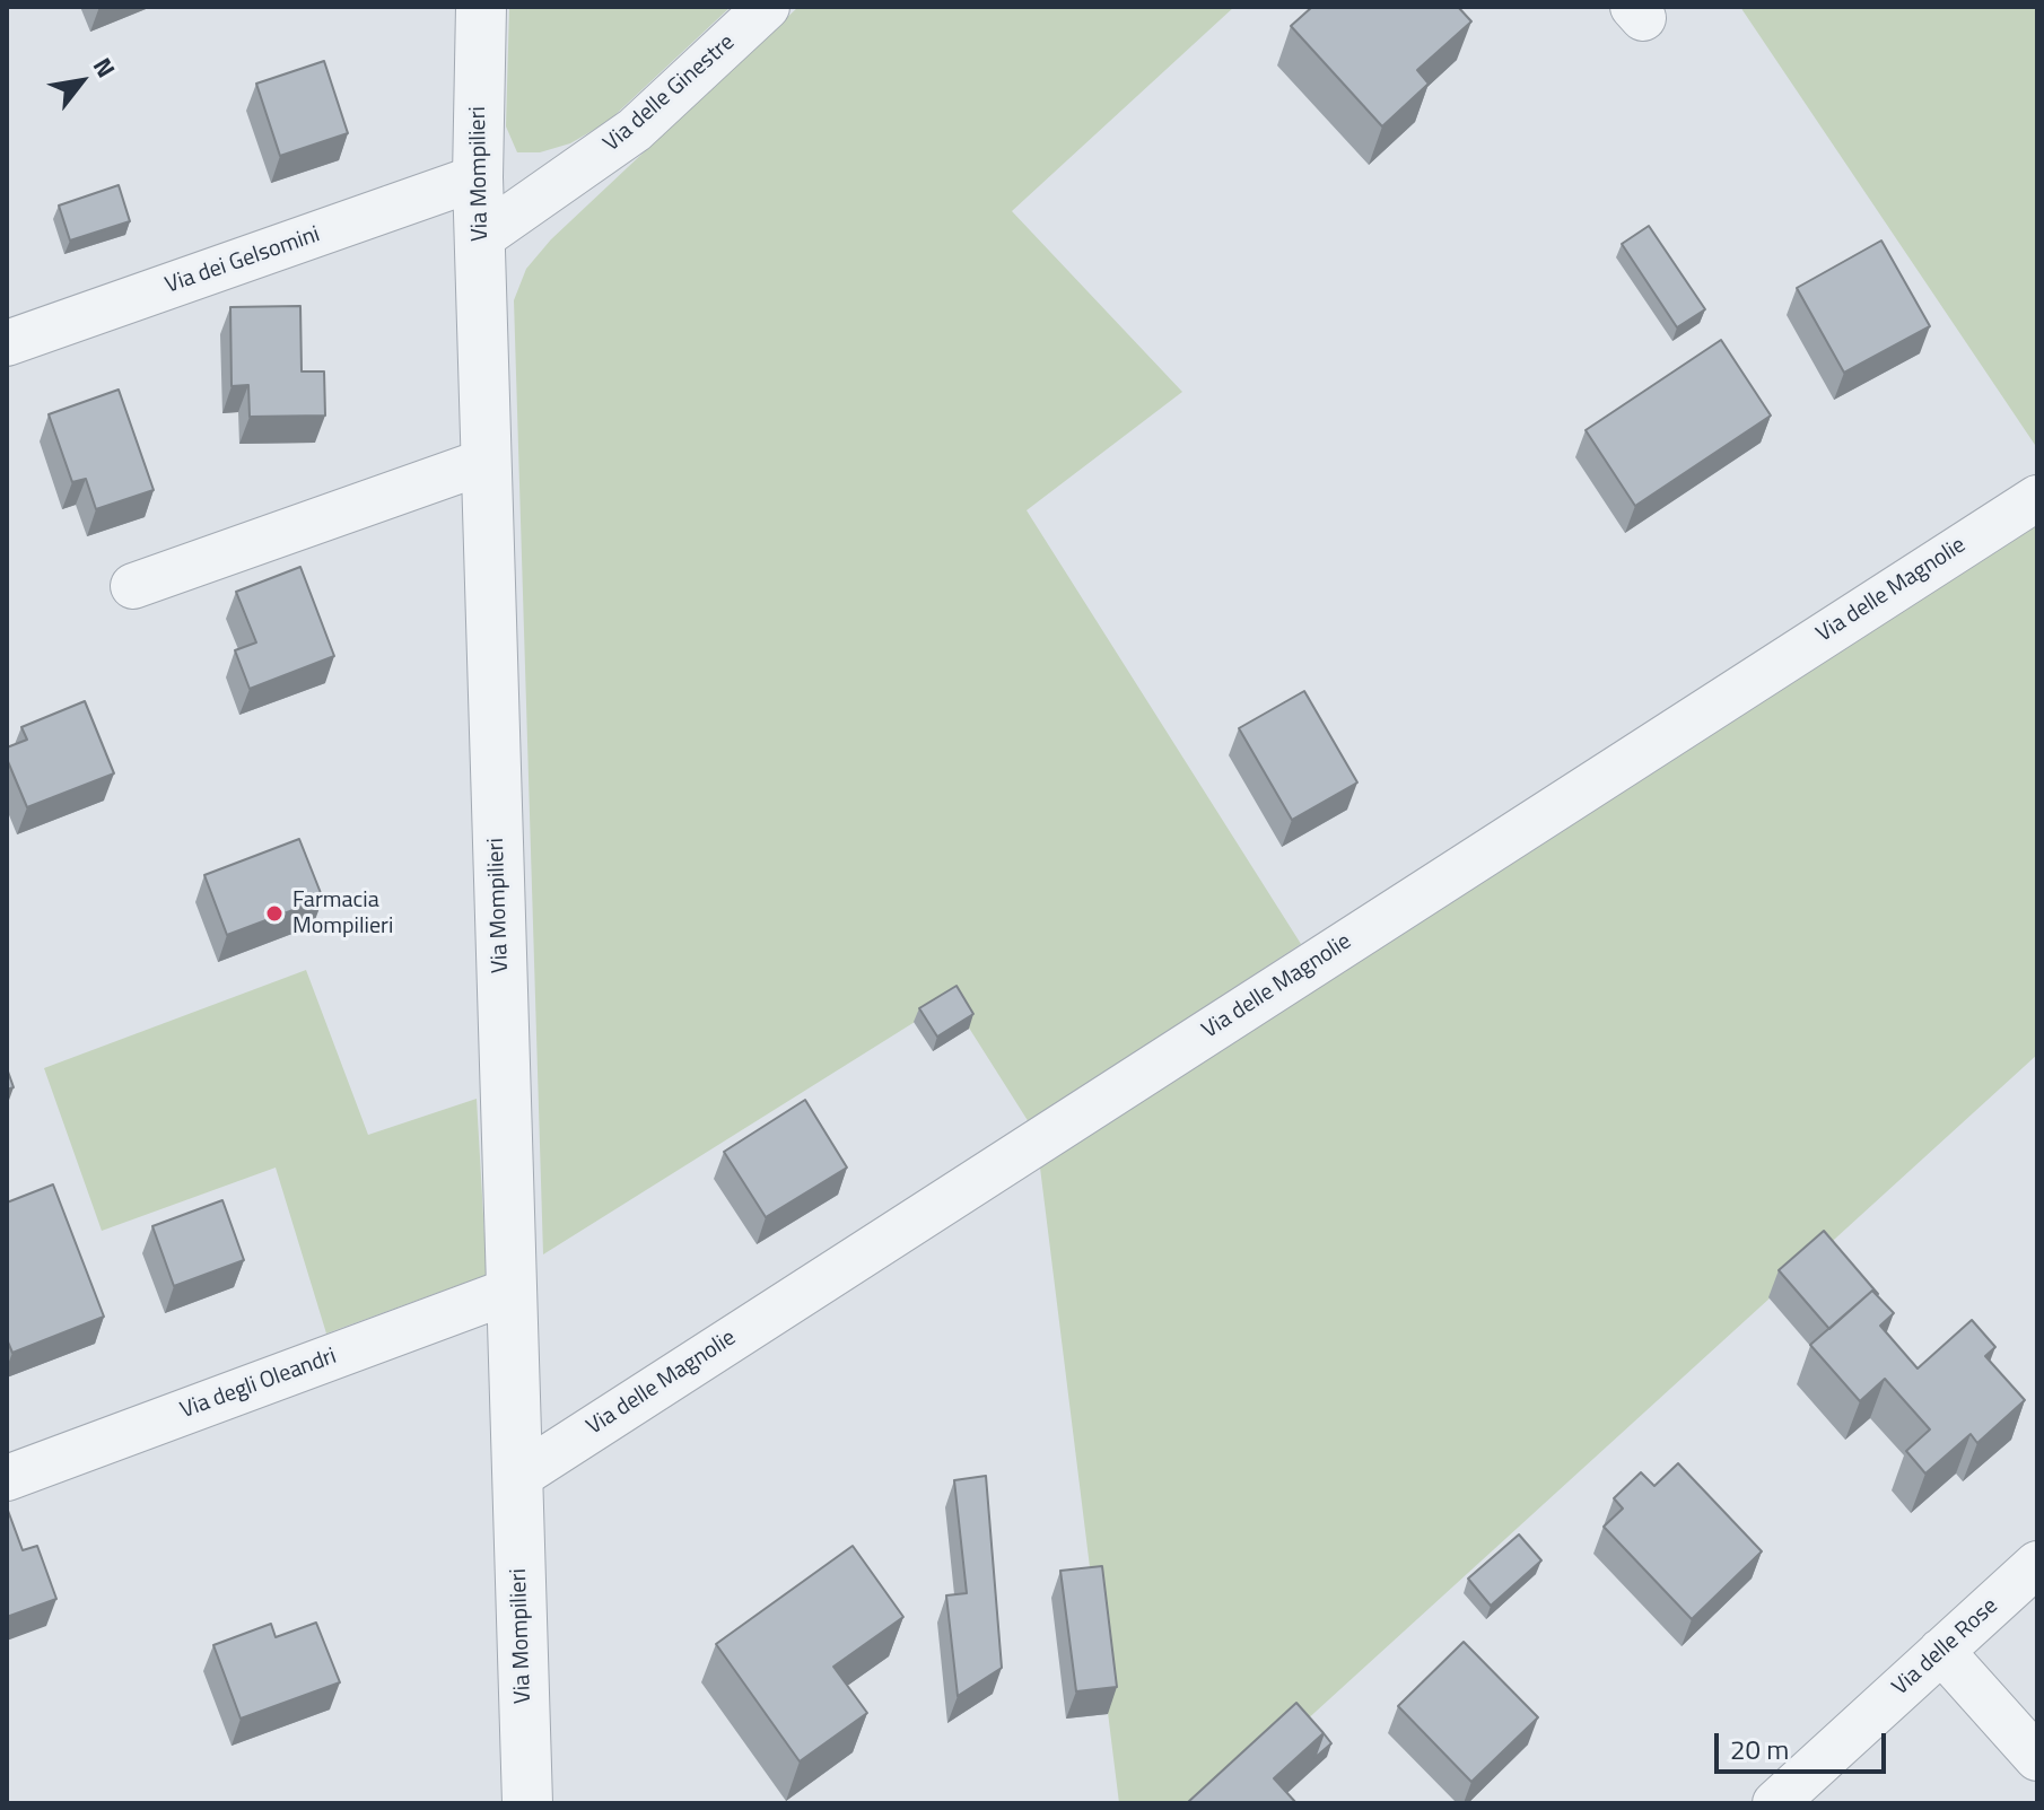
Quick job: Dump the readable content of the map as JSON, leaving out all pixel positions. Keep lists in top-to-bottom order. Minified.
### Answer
{"streets":{"street":["Via delle Ginestre","Via Mompilieri","Via dei Gelsomini","Via delle Magnolie","Via degli Oleandri","Via delle Rose"]},"crossings":[["Via delle Ginestre","Via Mompilieri"],["Via Mompilieri","Via dei Gelsomini"],["Via Mompilieri","Via delle Magnolie"],["Via Mompilieri","Via degli Oleandri"]],"places":["Farmacia Mompilieri"],"scale_bar":"20 m","north":"top right"}
